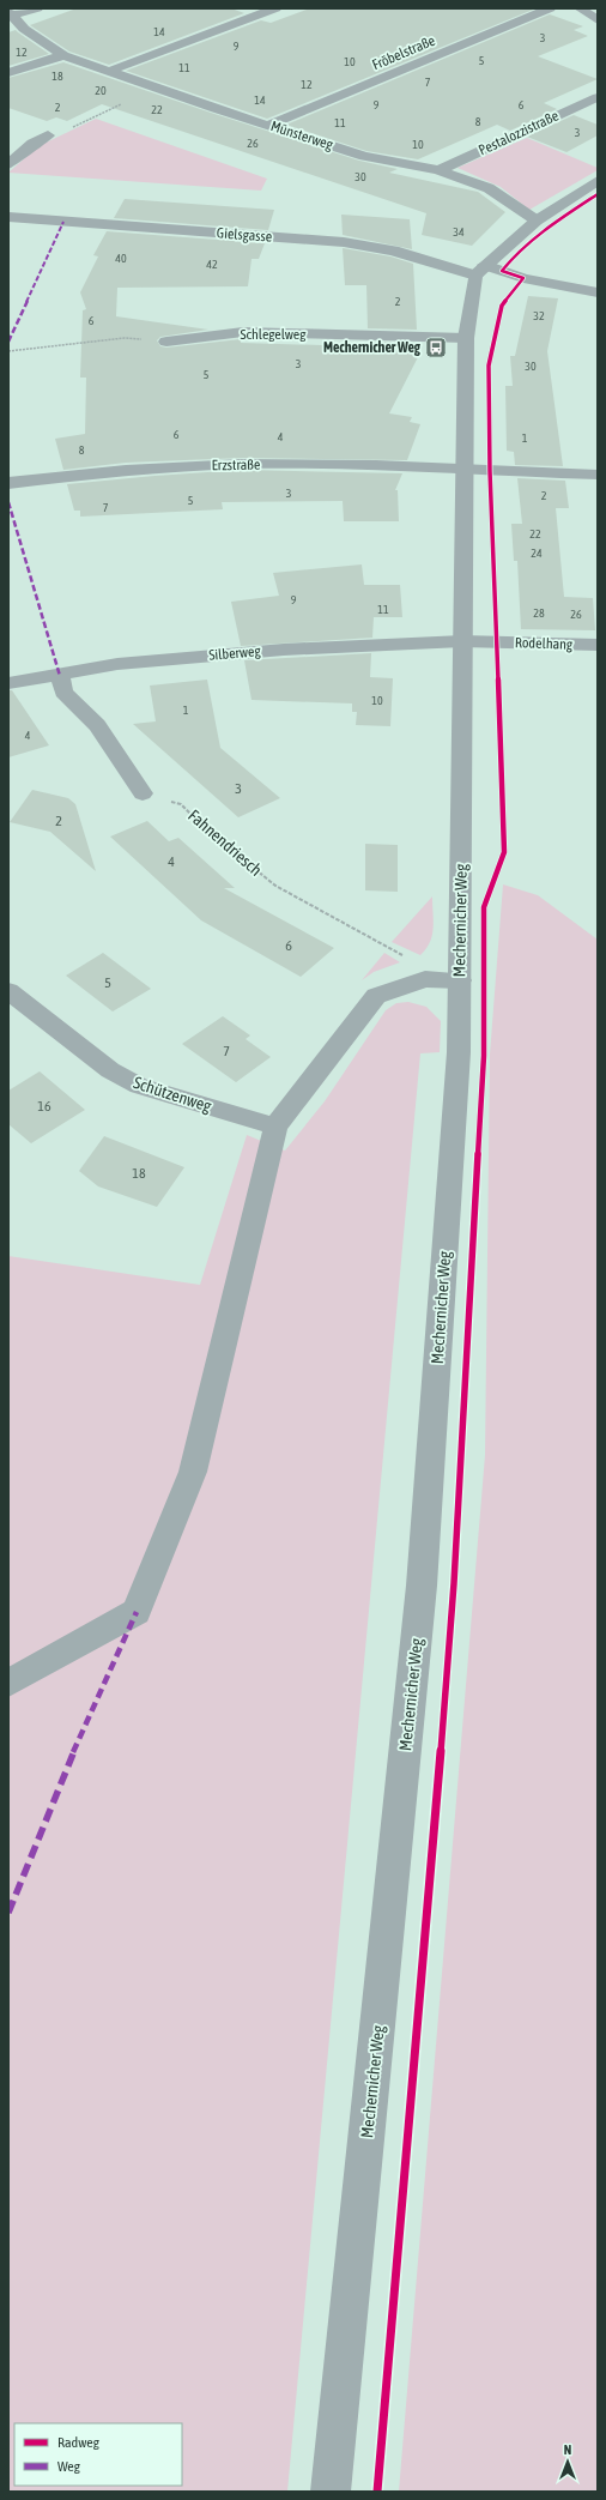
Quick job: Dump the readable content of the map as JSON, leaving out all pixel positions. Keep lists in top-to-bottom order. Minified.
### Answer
{"streets":{"street":["Fröbelstraße","Pestalozzistraße","Münsterweg","Gielsgasse","Schlegelweg","Erzstraße","Rodelhang","Silberweg","Mechernicher Weg","Schützenweg"],"path":["Fahnendriesch"]},"crossings":[["Fröbelstraße","Münsterweg"],["Pestalozzistraße","Münsterweg"],["Gielsgasse","Mechernicher Weg"],["Schlegelweg","Mechernicher Weg"],["Erzstraße","Mechernicher Weg"],["Rodelhang","Silberweg"],["Rodelhang","Mechernicher Weg"],["Silberweg","Mechernicher Weg"]],"places":{"bus stop":["Mechernicher Weg"]},"house_numbers":["14","3","9","12","5","10","11","18","7","12","20","14","9","6","2","22","8","11","3","26","10","30","34","40","42","2","32","6","3","30","5","6","4","1","8","3","2","5","7","22","24","9","11","28","26","10","1","4","3","2","4","6","5","7","16","18"],"legend":["Radweg","Weg"],"north":"top"}
